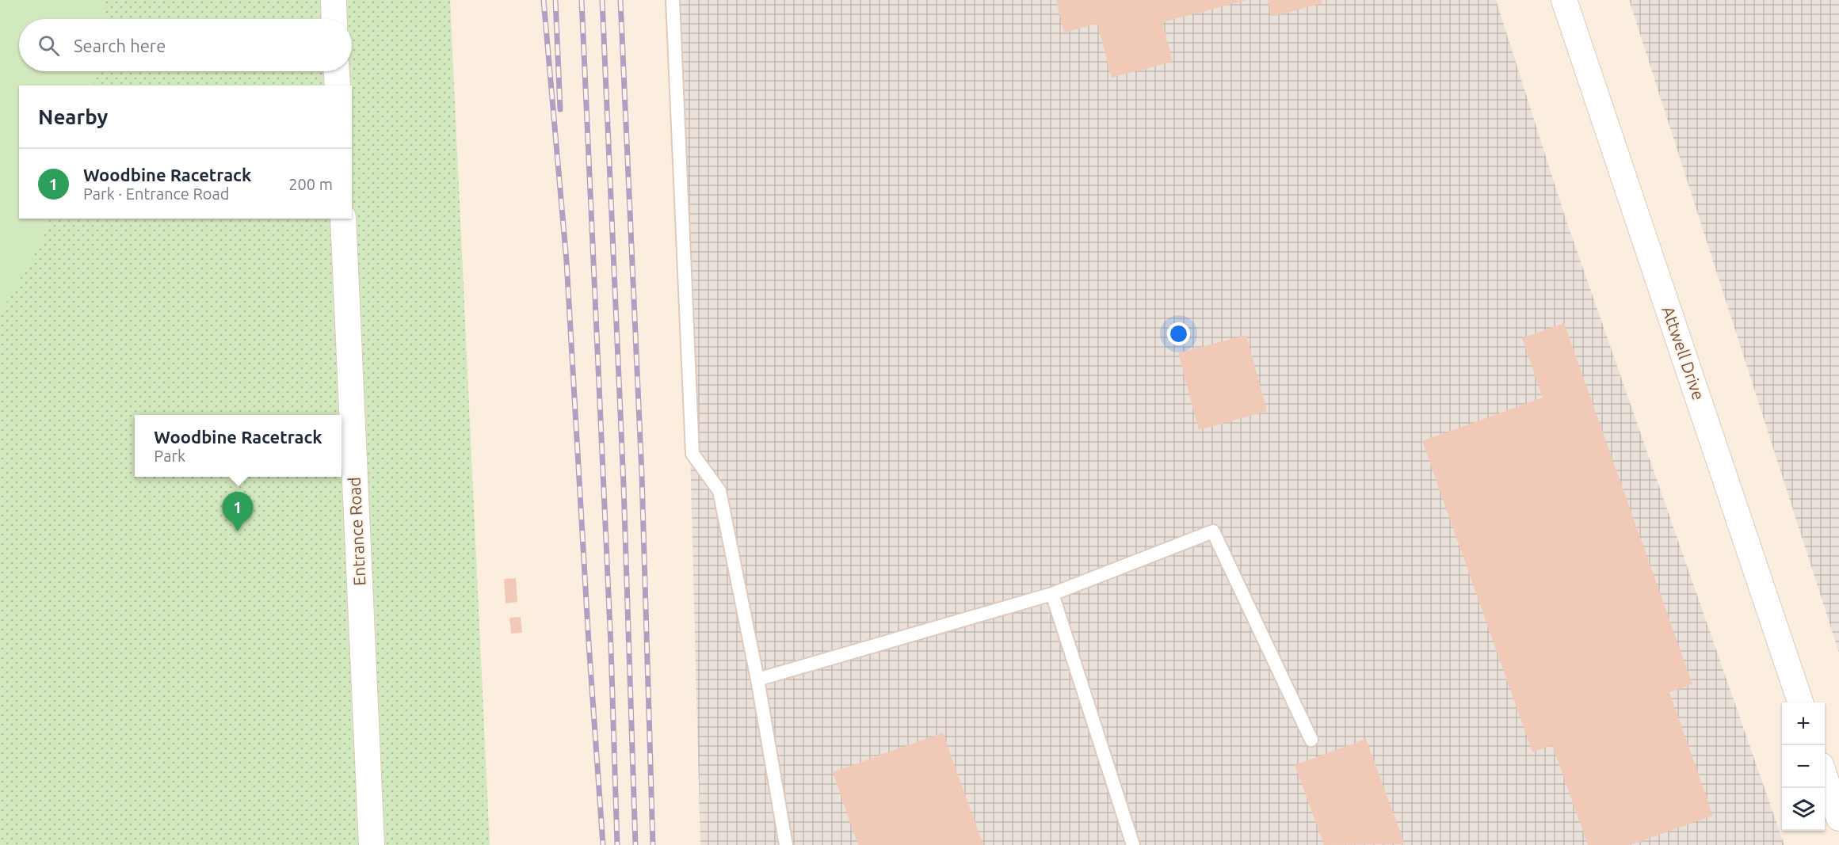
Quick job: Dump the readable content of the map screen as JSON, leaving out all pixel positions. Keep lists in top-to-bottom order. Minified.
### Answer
{"streets":{"street":["Attwell Drive","Entrance Road"]},"page":{"search":"Search here","heading":"Nearby","list":[{"mark":"1","name":"Woodbine Racetrack","note":"Park · Entrance Road","value":"200 m"}],"popup":["Woodbine Racetrack","Park"],"pins":"1","map_buttons":["+","−"]}}
